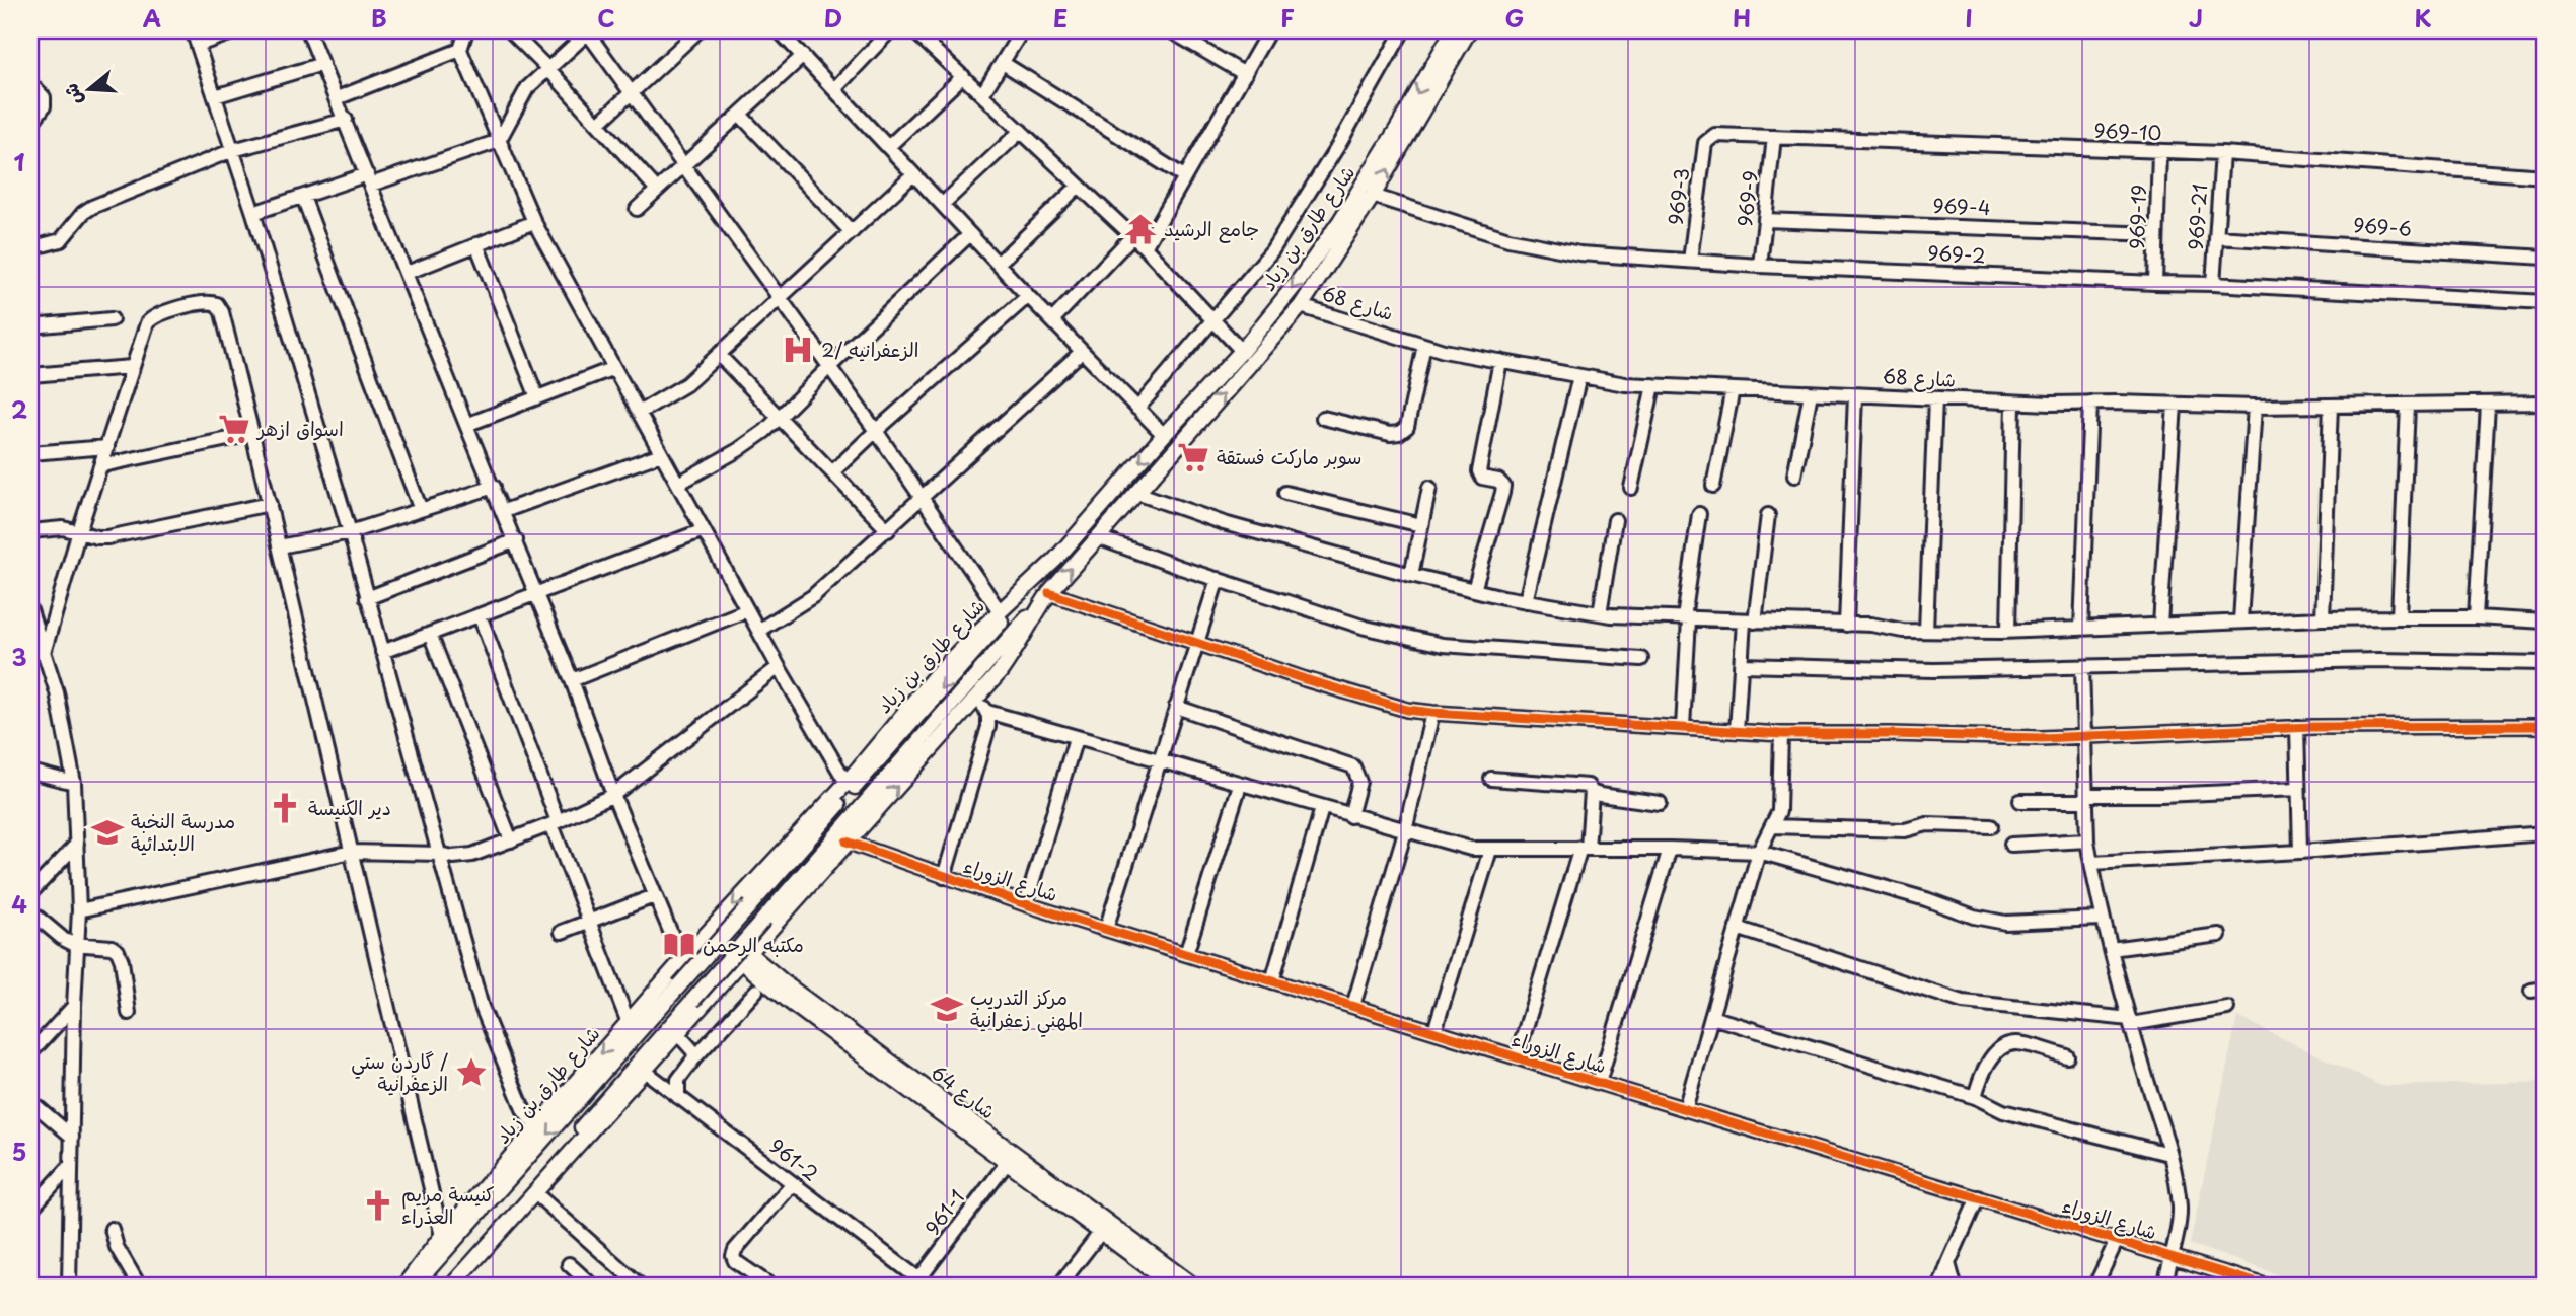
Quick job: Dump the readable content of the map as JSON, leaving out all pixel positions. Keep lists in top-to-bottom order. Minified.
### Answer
{"streets":{"main road":["شارع طارق بن زياد","شارع 64"],"street":["969-10","969-3","969-9","969-4","969-19","969-21","969-6","969-2","شارع 68","شارع الزوراء","961-2","961-1"]},"crossings":[["969-10","969-3"],["969-10","969-9"],["969-10","969-19"],["969-10","969-21"],["969-3","969-2"],["969-9","969-4"],["969-9","969-2"],["969-4","969-19"],["969-19","969-2"],["969-21","969-6"],["969-21","969-2"],["شارع طارق بن زياد","969-2"],["شارع طارق بن زياد","شارع 68"],["شارع طارق بن زياد","شارع الزوراء"],["شارع طارق بن زياد","شارع 64"],["شارع طارق بن زياد","961-2"],["شارع 64","961-1"],["961-2","961-1"]],"places":{"temple":["جامع الرشيد"],"hospital":["الزعفرانيه /2"],"supermarket":["اسواق ازهر","سوبر ماركت فستقة"],"church":["دير الكنيسة","كنيسة مريم العذراء"],"school or university":["مدرسة النخبة الابتدائية","مركز التدريب المهني زعفرانية"],"library":["مكتبه الرحمن"],"place":["گاردن ستي / الزعفرانية"]},"north":"left","grid":{"columns":["A","B","C","D","E","F","G","H","I","J","K"],"rows":["1","2","3","4","5"]}}
